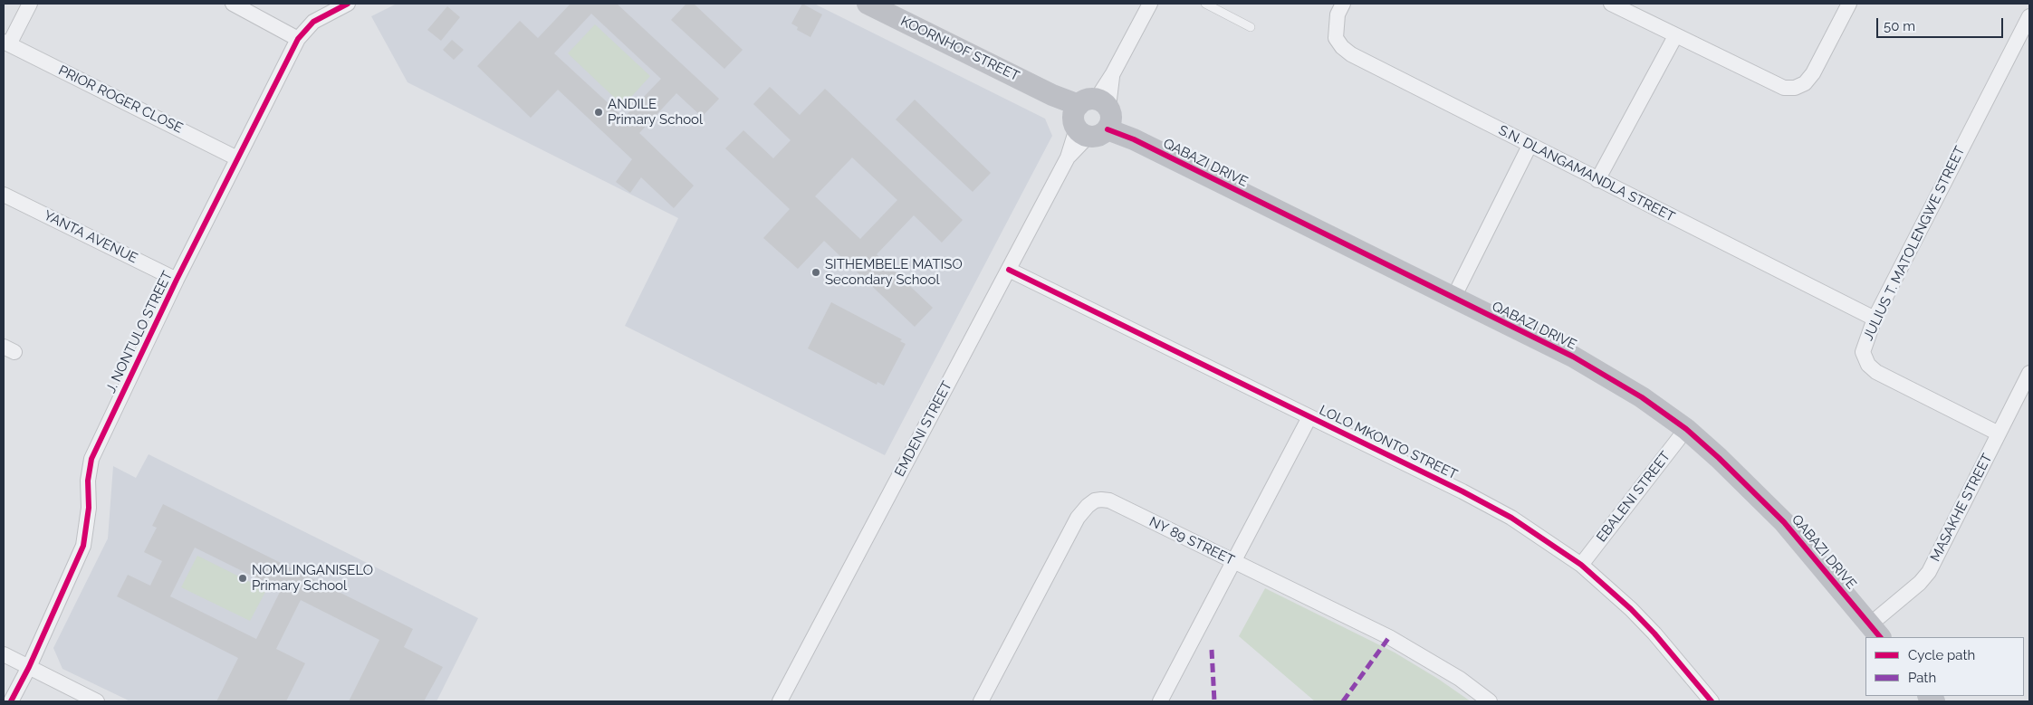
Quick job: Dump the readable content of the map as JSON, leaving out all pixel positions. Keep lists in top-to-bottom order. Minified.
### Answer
{"streets":{"street":["KOORNHOF STREET","PRIOR ROGER CLOSE","QABAZI DRIVE","S.N. DLANGAMANDLA STREET","YANTA AVENUE","JULIUS T. MATOLENGWE STREET","J. NONTULO STREET","EMDENI STREET","LOLO MKONTO STREET","EBALENI STREET","MASAKHE STREET","NY 89 STREET"]},"crossings":[["KOORNHOF STREET","QABAZI DRIVE"],["KOORNHOF STREET","EMDENI STREET"],["PRIOR ROGER CLOSE","J. NONTULO STREET"],["QABAZI DRIVE","EMDENI STREET"],["QABAZI DRIVE","EBALENI STREET"],["QABAZI DRIVE","MASAKHE STREET"],["S.N. DLANGAMANDLA STREET","JULIUS T. MATOLENGWE STREET"],["YANTA AVENUE","J. NONTULO STREET"],["JULIUS T. MATOLENGWE STREET","MASAKHE STREET"],["EMDENI STREET","LOLO MKONTO STREET"],["LOLO MKONTO STREET","EBALENI STREET"]],"places":["ANDILE Primary School","SITHEMBELE MATISO Secondary School","NOMLINGANISELO Primary School"],"legend":["Cycle path","Path"],"scale_bar":"50 m"}
